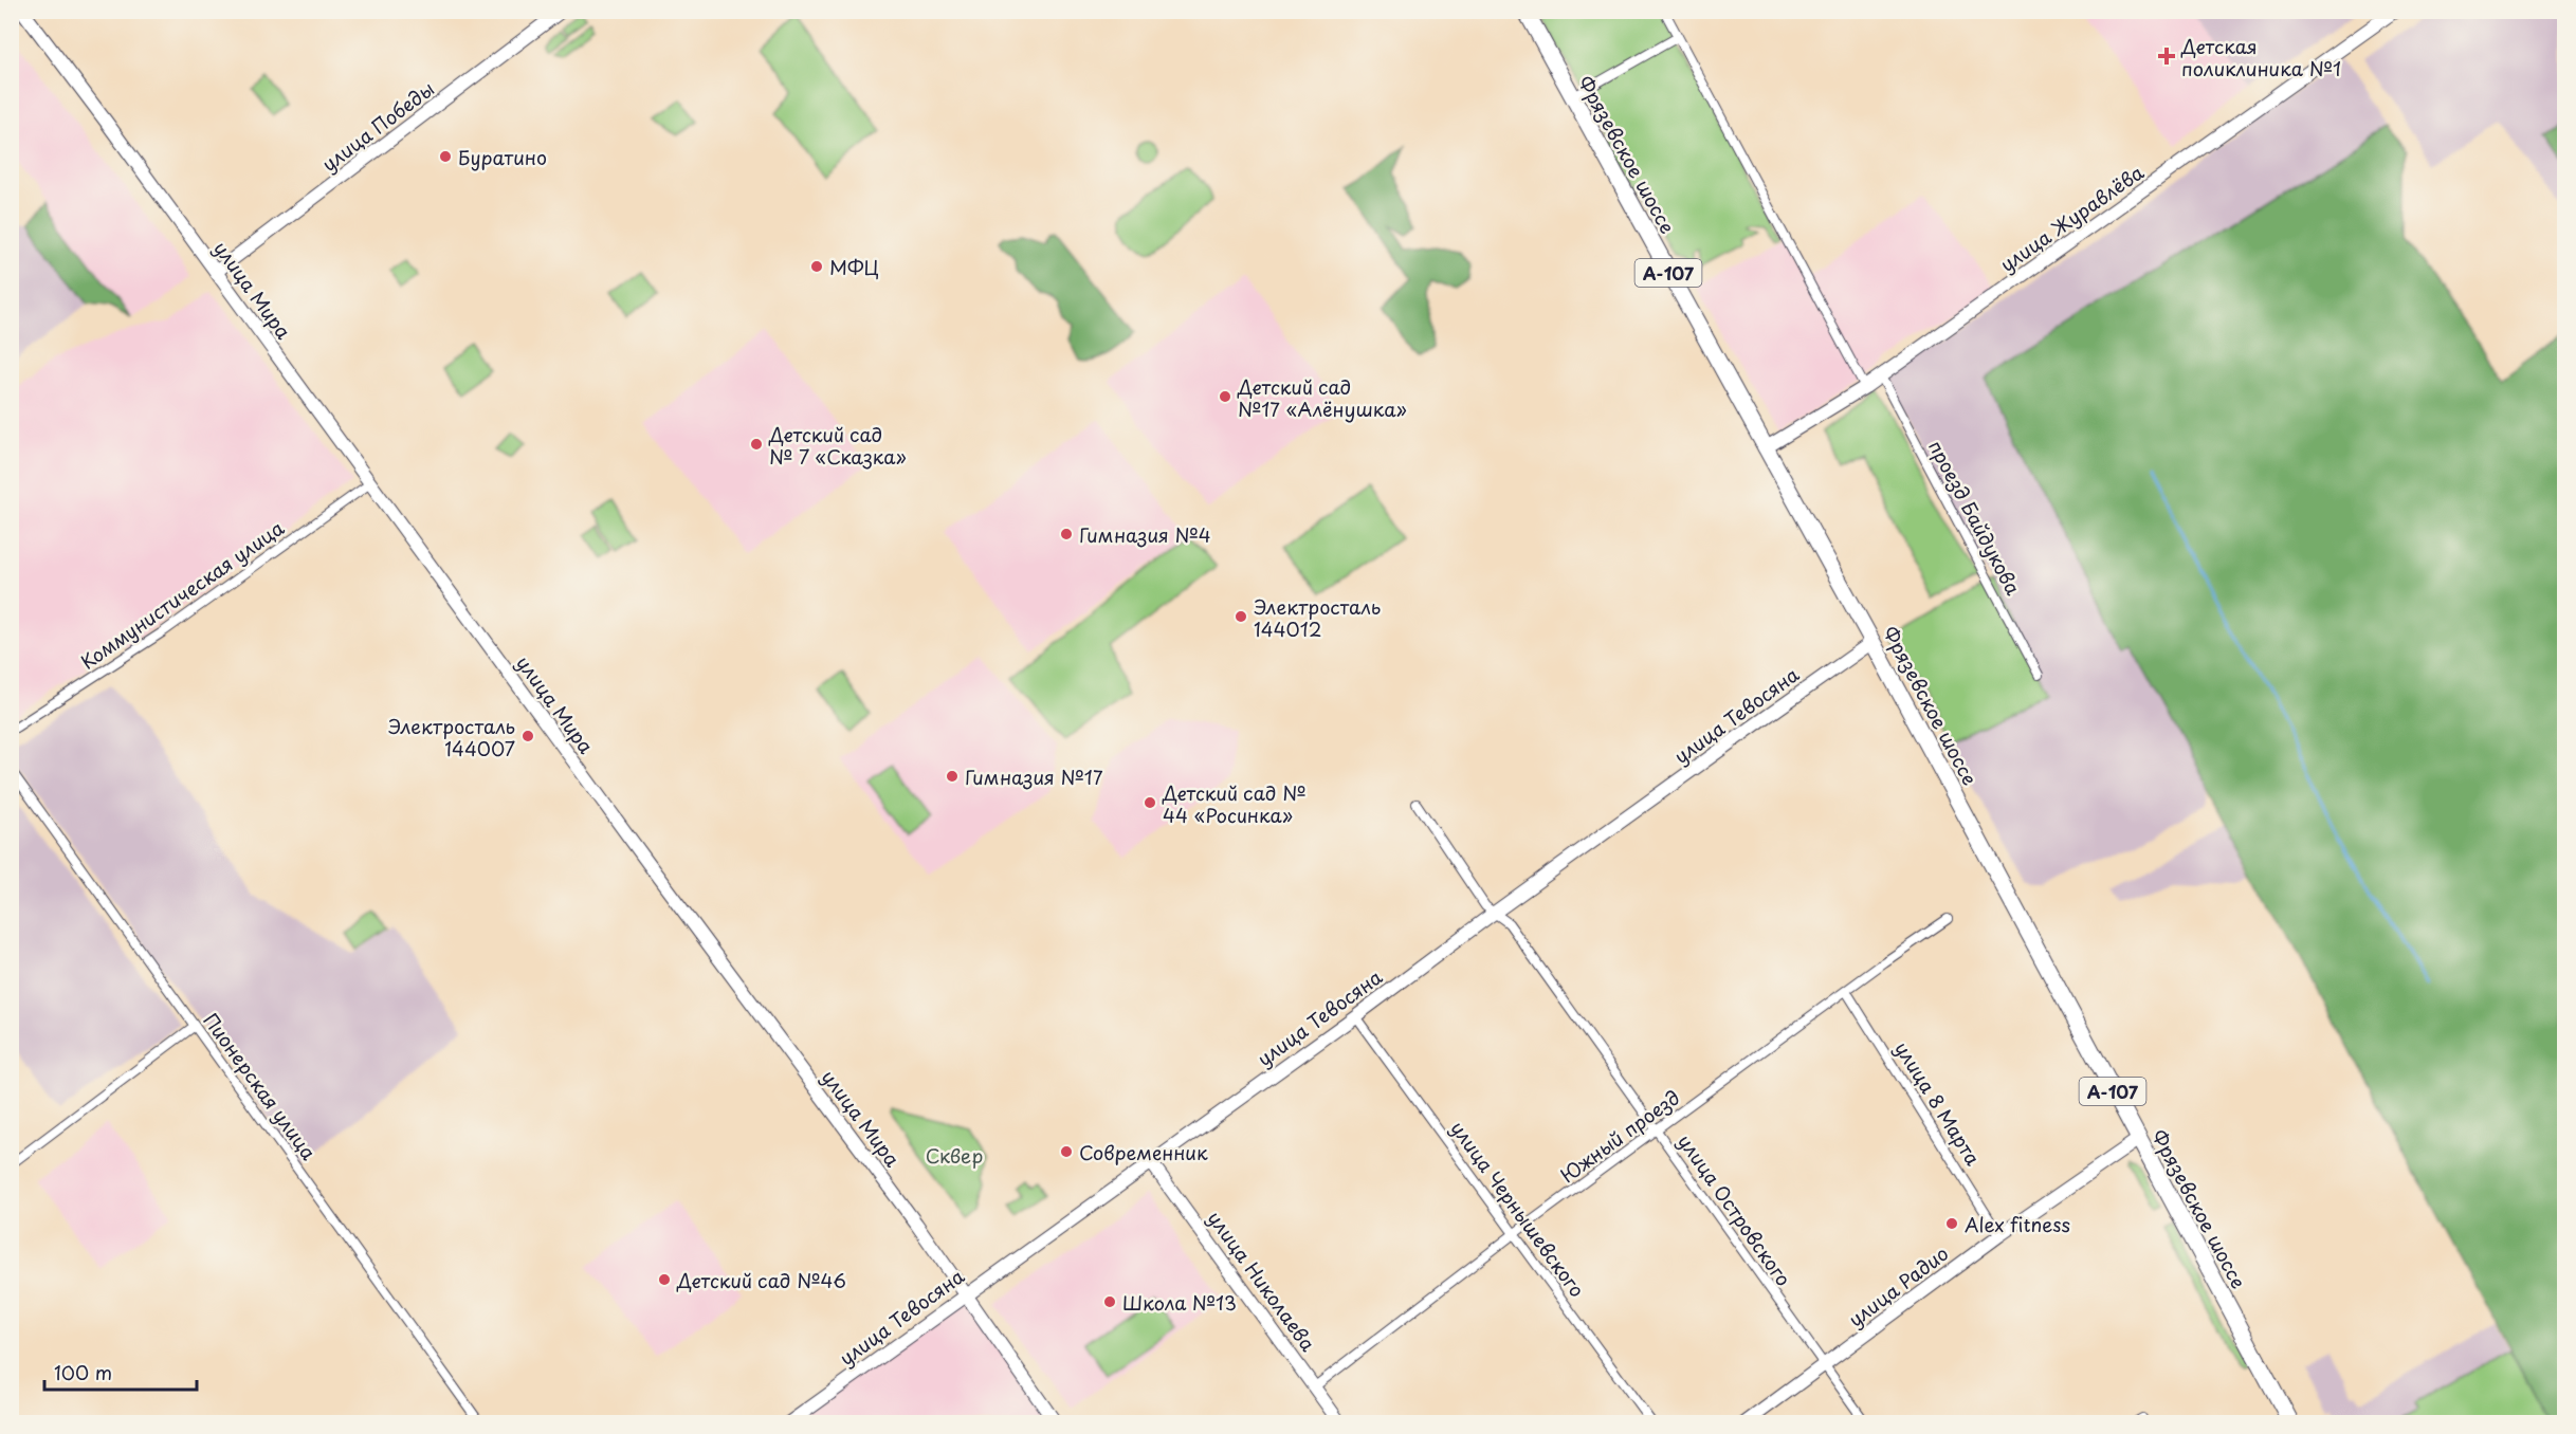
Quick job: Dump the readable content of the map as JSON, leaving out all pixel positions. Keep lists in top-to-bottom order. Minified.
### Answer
{"streets":{"highway":["Фрязевское шоссе","А-107"],"main road":["улица Победы","улица Журавлёва","улица Мира","улица Тевосяна","улица Николаева","улица Радио"],"street":["проезд Байдукова","Коммунистическая улица","Пионерская улица","улица 8 Марта","Южный проезд","улица Чернышевского","улица Островского"]},"crossings":[["улица Победы","улица Мира"],["Фрязевское шоссе","улица Журавлёва"],["Фрязевское шоссе","улица Тевосяна"],["Фрязевское шоссе","улица Радио"],["улица Журавлёва","проезд Байдукова"],["улица Мира","Коммунистическая улица"],["улица Мира","улица Тевосяна"],["улица Тевосяна","улица Чернышевского"],["улица Тевосяна","улица Островского"],["улица Тевосяна","улица Николаева"],["улица 8 Марта","Южный проезд"],["улица 8 Марта","улица Радио"],["Южный проезд","улица Чернышевского"],["Южный проезд","улица Островского"],["Южный проезд","улица Николаева"],["улица Островского","улица Радио"]],"parks":["Сквер"],"places":{"health":["Детская поликлиника №1"],"other":["Буратино","МФЦ","Детский сад №17 «Алёнушка»","Детский сад № 7 «Сказка»","Гимназия №4","Электросталь 144012","Электросталь 144007","Гимназия №17","Детский сад № 44 «Росинка»","Современник","Alex fitness","Детский сад №46","Школа №13"]},"scale_bar":"100 m"}
